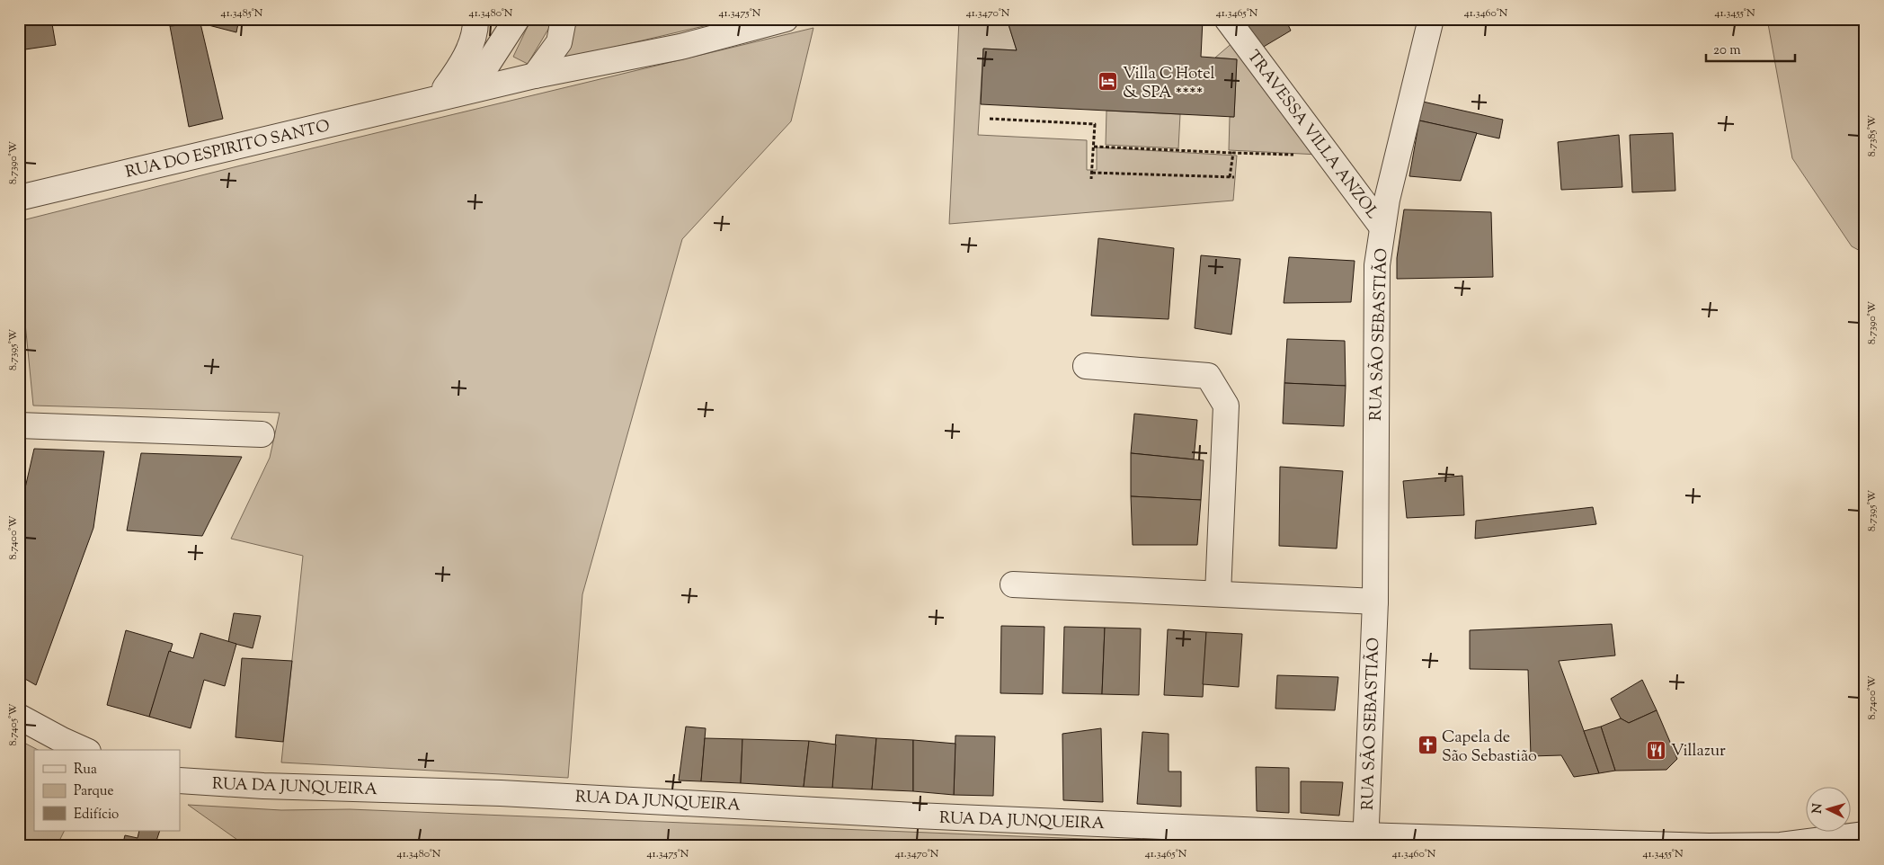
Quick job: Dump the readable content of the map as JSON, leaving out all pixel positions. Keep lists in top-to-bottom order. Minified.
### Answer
{"streets":{"street":["TRAVESSA VILLA ANZOL","RUA DO ESPIRITO SANTO","RUA SÃO SEBASTIÃO","RUA DA JUNQUEIRA"]},"crossings":[["TRAVESSA VILLA ANZOL","RUA SÃO SEBASTIÃO"],["RUA SÃO SEBASTIÃO","RUA DA JUNQUEIRA"]],"places":{"hotel":["Villa C Hotel & SPA ****"],"church":["Capela de São Sebastião"],"restaurant":["Villazur"]},"legend":["Rua","Parque","Edifício"],"scale_bar":"20 m","north":"left","coordinates":["41.3485°N","41.3480°N","41.3475°N","41.3470°N","41.3465°N","41.3460°N","41.3455°N","8.7385°W","8.7390°W","8.7395°W","8.7400°W","8.7405°W"]}
